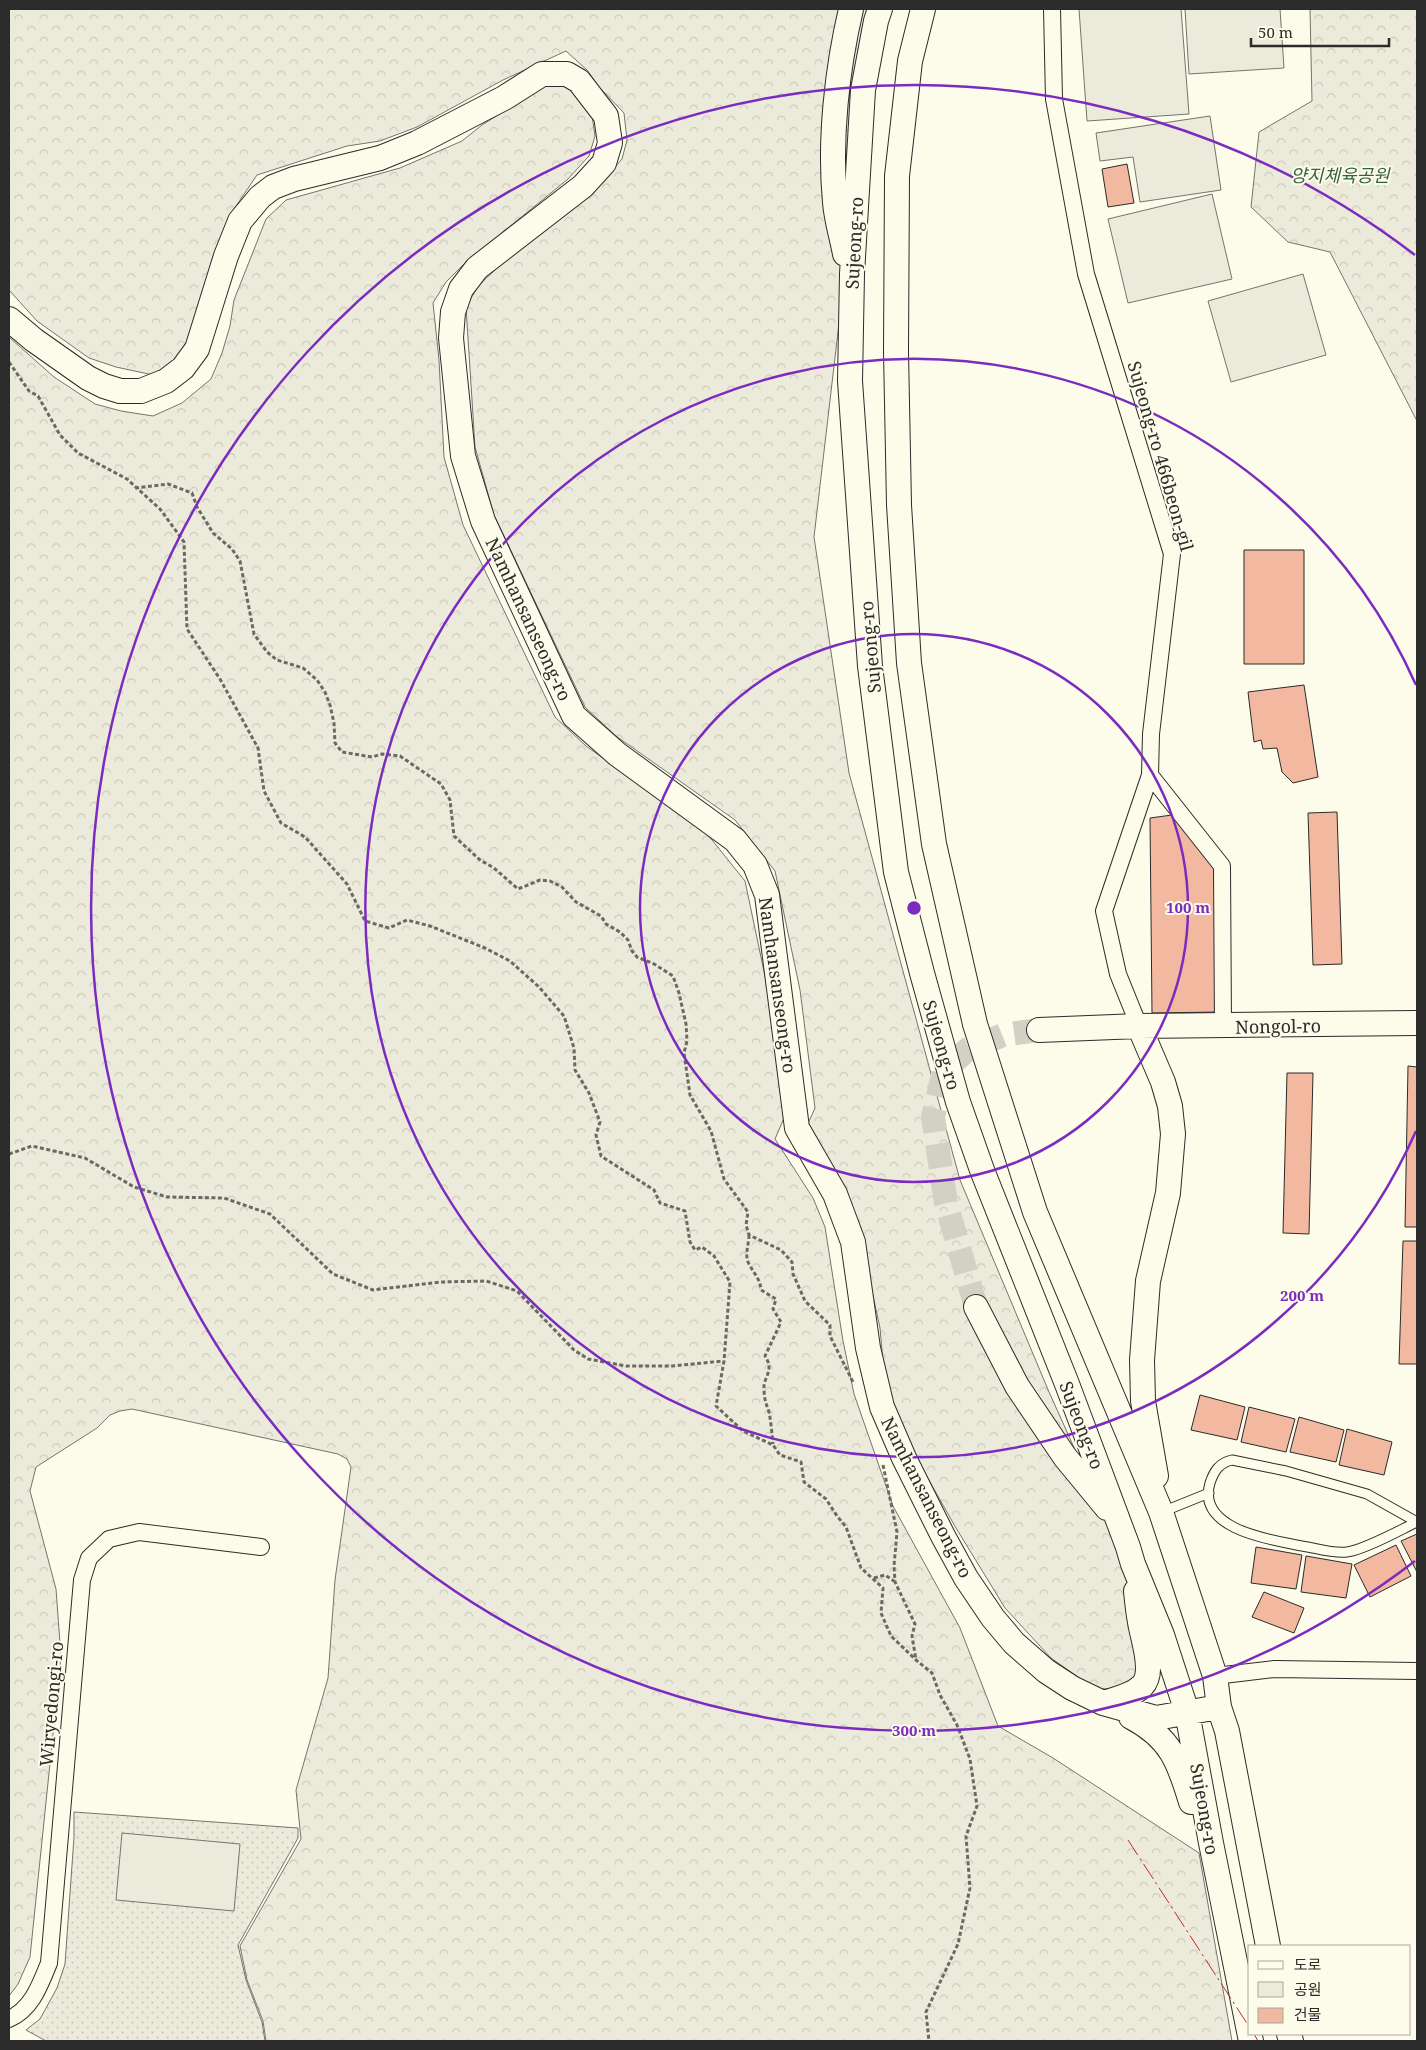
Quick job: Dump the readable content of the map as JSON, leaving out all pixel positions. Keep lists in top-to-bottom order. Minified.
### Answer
{"streets":{"main road":["Sujeong-ro","Namhansanseong-ro","Nongol-ro"],"street":["Sujeong-ro 466beon-gil","Wiryedongi-ro"]},"crossings":[["Sujeong-ro","Namhansanseong-ro"],["Sujeong-ro 466beon-gil","Nongol-ro"]],"parks":["양지체육공원"],"legend":["도로","공원","건물"],"scale_bar":"50 m","rings":["100 m","200 m","300 m"]}
